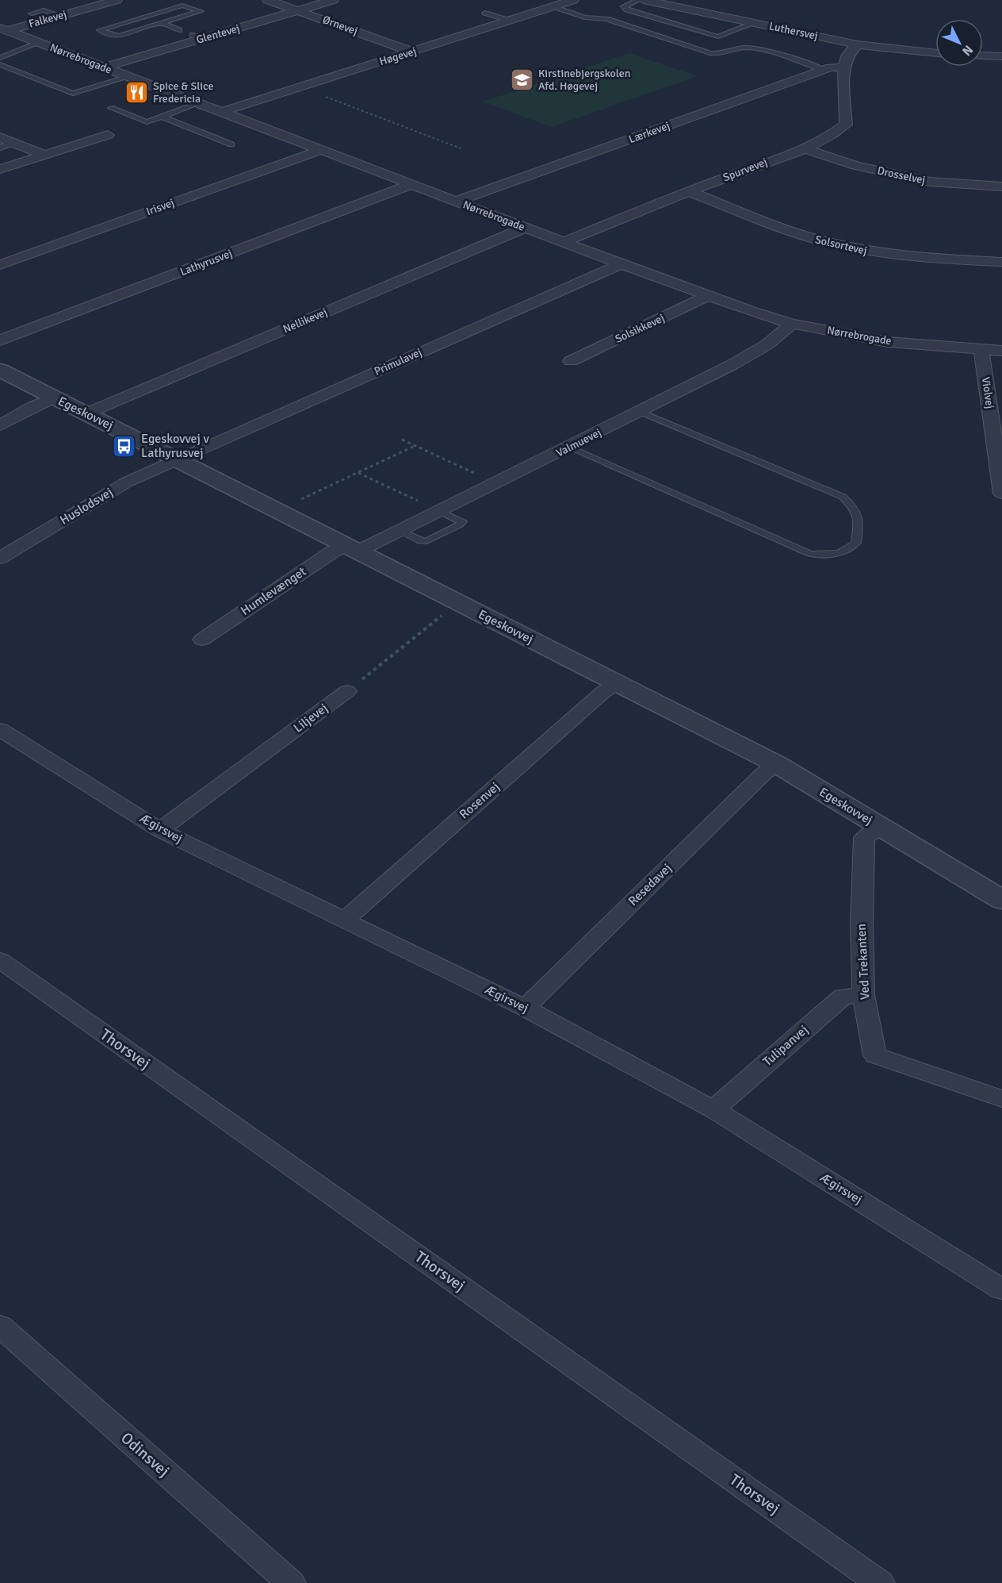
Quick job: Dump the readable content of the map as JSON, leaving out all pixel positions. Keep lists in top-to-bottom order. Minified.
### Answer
{"streets":{"street":["Falkevej","Ørnevej","Luthersvej","Glentevej","Høgevej","Nørrebrogade","Lærkevej","Spurvevej","Drosselvej","Irisvej","Solsortevej","Lathyrusvej","Nellikevej","Solsikkevej","Primulavej","Violvej","Egeskovvej","Valmuevej","Huslodsvej","Humlevænget","Liljevej","Rosenvej","Ægirsvej","Resedavej","Ved Trekanten","Tulipanvej","Thorsvej","Odinsvej"]},"crossings":[["Falkevej","Nørrebrogade"],["Ørnevej","Glentevej"],["Ørnevej","Høgevej"],["Glentevej","Nørrebrogade"],["Høgevej","Nørrebrogade"],["Nørrebrogade","Lærkevej"],["Nørrebrogade","Spurvevej"],["Nørrebrogade","Irisvej"],["Nørrebrogade","Lathyrusvej"],["Nørrebrogade","Nellikevej"],["Nørrebrogade","Solsikkevej"],["Nørrebrogade","Primulavej"],["Nørrebrogade","Violvej"],["Nørrebrogade","Valmuevej"],["Lærkevej","Spurvevej"],["Spurvevej","Drosselvej"],["Spurvevej","Solsortevej"],["Nellikevej","Egeskovvej"],["Primulavej","Egeskovvej"],["Primulavej","Huslodsvej"],["Egeskovvej","Valmuevej"],["Egeskovvej","Huslodsvej"],["Egeskovvej","Humlevænget"],["Egeskovvej","Rosenvej"],["Egeskovvej","Resedavej"],["Egeskovvej","Ved Trekanten"],["Valmuevej","Humlevænget"],["Liljevej","Ægirsvej"],["Rosenvej","Ægirsvej"],["Ægirsvej","Resedavej"],["Ægirsvej","Tulipanvej"],["Ved Trekanten","Tulipanvej"]],"places":{"school or university":["Kirstinebjergskolen Afd. Høgevej"],"restaurant":["Spice & Slice Fredericia"],"bus stop":["Egeskovvej v Lathyrusvej"]},"north":"bottom right"}
